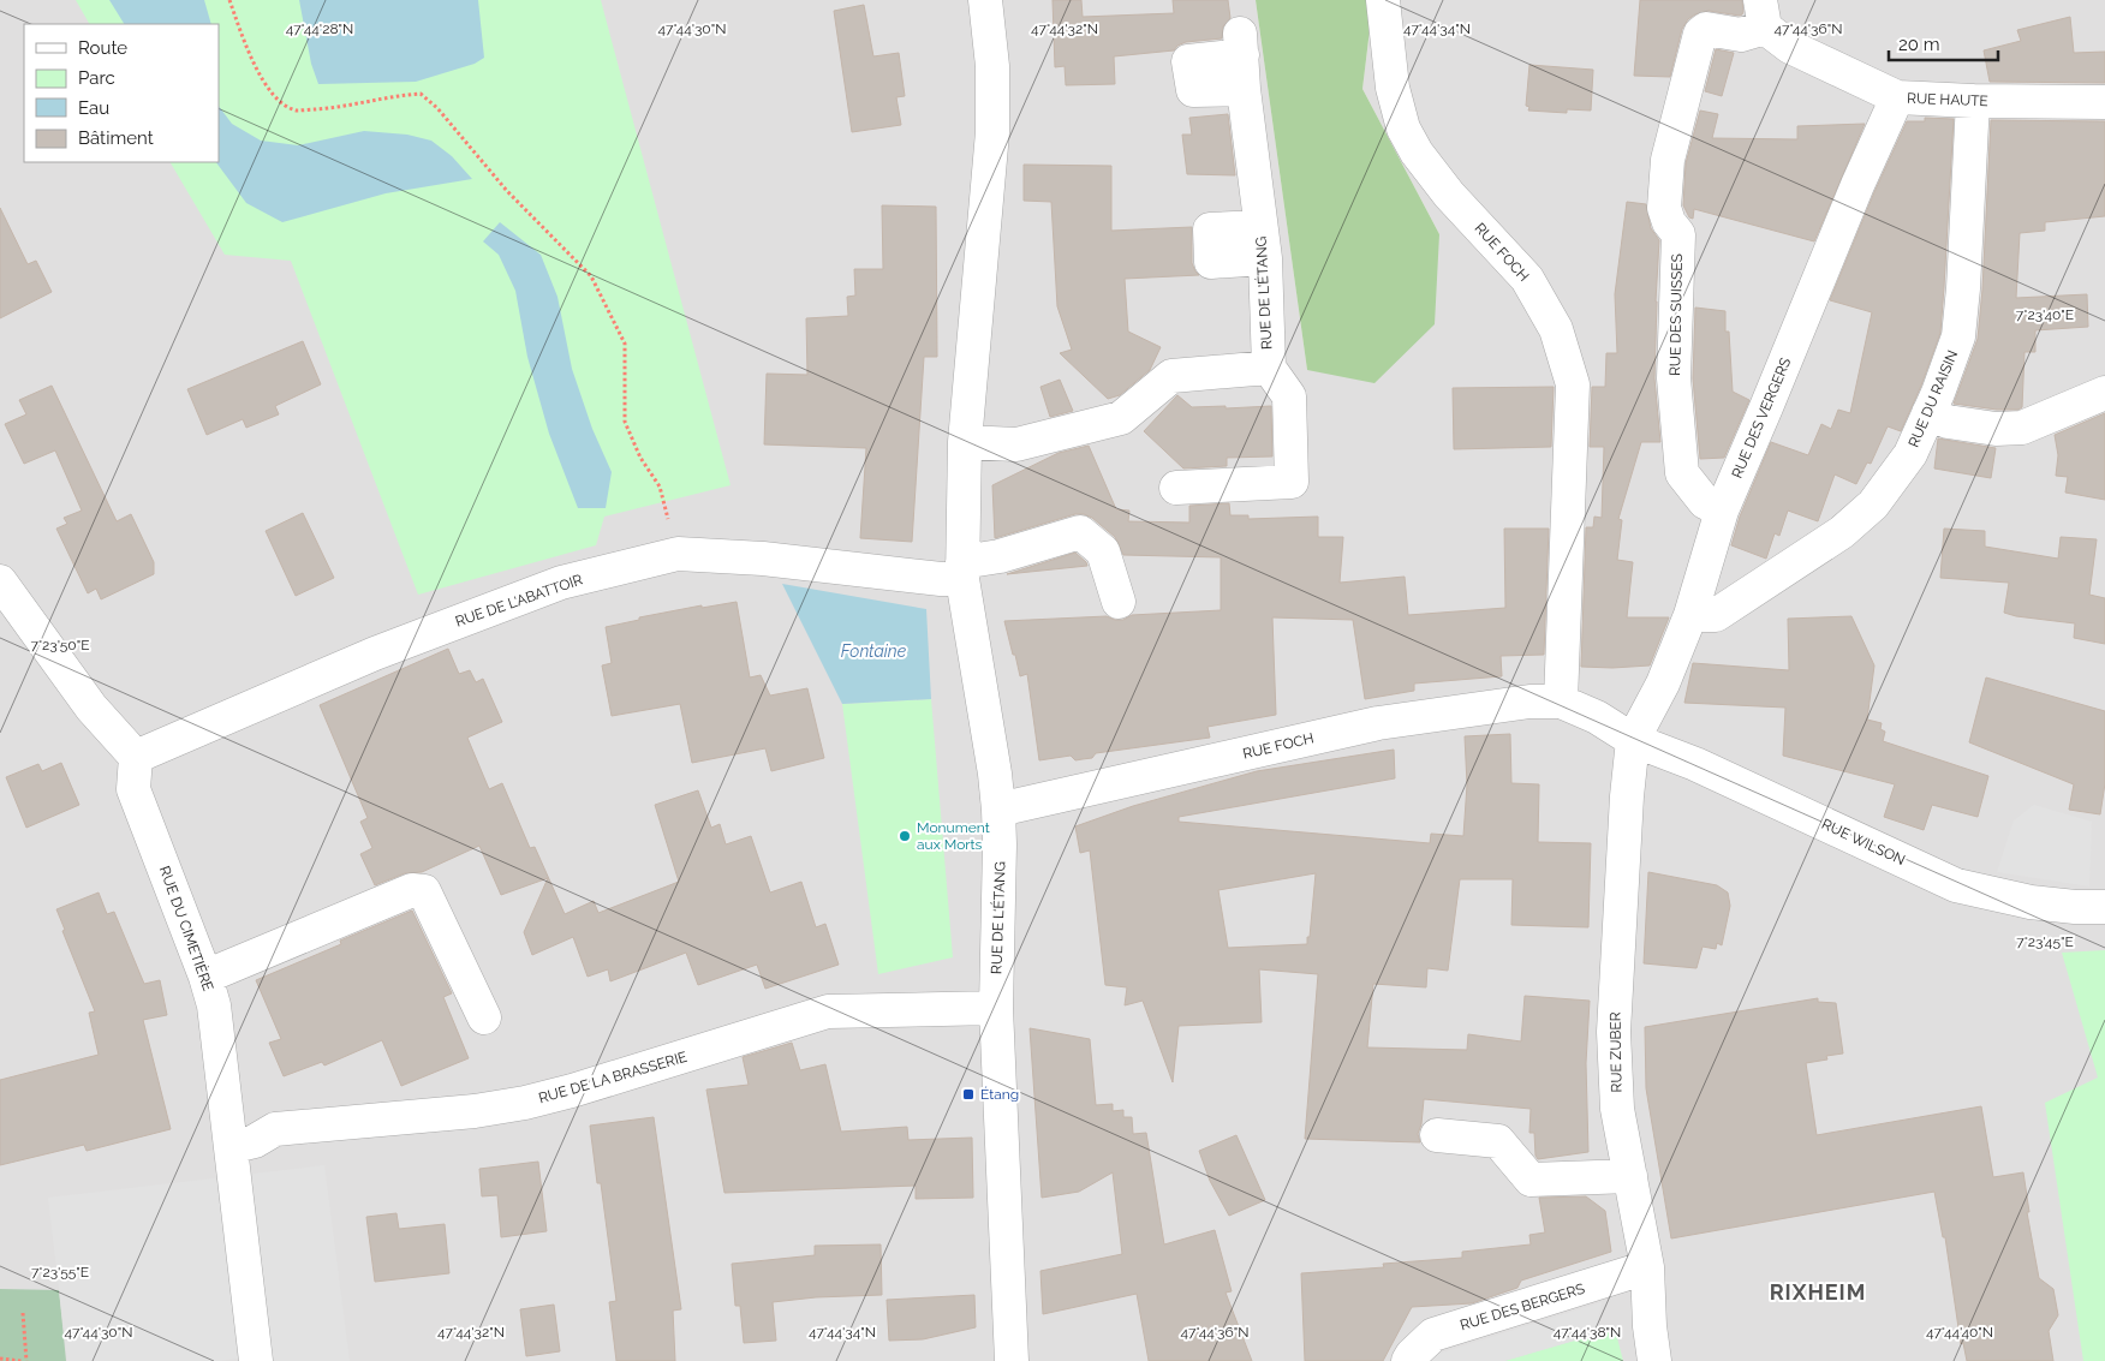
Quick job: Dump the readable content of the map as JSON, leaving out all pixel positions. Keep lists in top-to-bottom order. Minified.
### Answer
{"streets":{"street":["RUE HAUTE","RUE FOCH","RUE DE L'ÉTANG","RUE DES SUISSES","RUE DU RAISIN","RUE DES VERGERS","RUE DE L'ABATTOIR","RUE WILSON","RUE DU CIMETIÈRE","RUE ZUBER","RUE DE LA BRASSERIE","RUE DES BERGERS"]},"crossings":[["RUE HAUTE","RUE DES SUISSES"],["RUE HAUTE","RUE DU RAISIN"],["RUE HAUTE","RUE DES VERGERS"],["RUE FOCH","RUE DE L'ÉTANG"],["RUE FOCH","RUE DES VERGERS"],["RUE FOCH","RUE WILSON"],["RUE FOCH","RUE ZUBER"],["RUE DE L'ÉTANG","RUE DE L'ABATTOIR"],["RUE DE L'ÉTANG","RUE DE LA BRASSERIE"],["RUE DES SUISSES","RUE DES VERGERS"],["RUE DU RAISIN","RUE DES VERGERS"],["RUE DES VERGERS","RUE WILSON"],["RUE DES VERGERS","RUE ZUBER"],["RUE DE L'ABATTOIR","RUE DU CIMETIÈRE"],["RUE WILSON","RUE ZUBER"],["RUE DU CIMETIÈRE","RUE DE LA BRASSERIE"],["RUE ZUBER","RUE DES BERGERS"]],"districts":["RIXHEIM"],"water":["Fontaine"],"places":{"other":["Monument aux Morts"],"transit":["Étang"]},"legend":["Route","Parc","Eau","Bâtiment"],"scale_bar":"20 m","coordinates":["47°44'28\"N","47°44'30\"N","47°44'32\"N","47°44'34\"N","47°44'36\"N","7°23'40\"E","7°23'50\"E","7°23'45\"E","7°23'55\"E","47°44'38\"N","47°44'40\"N"]}
